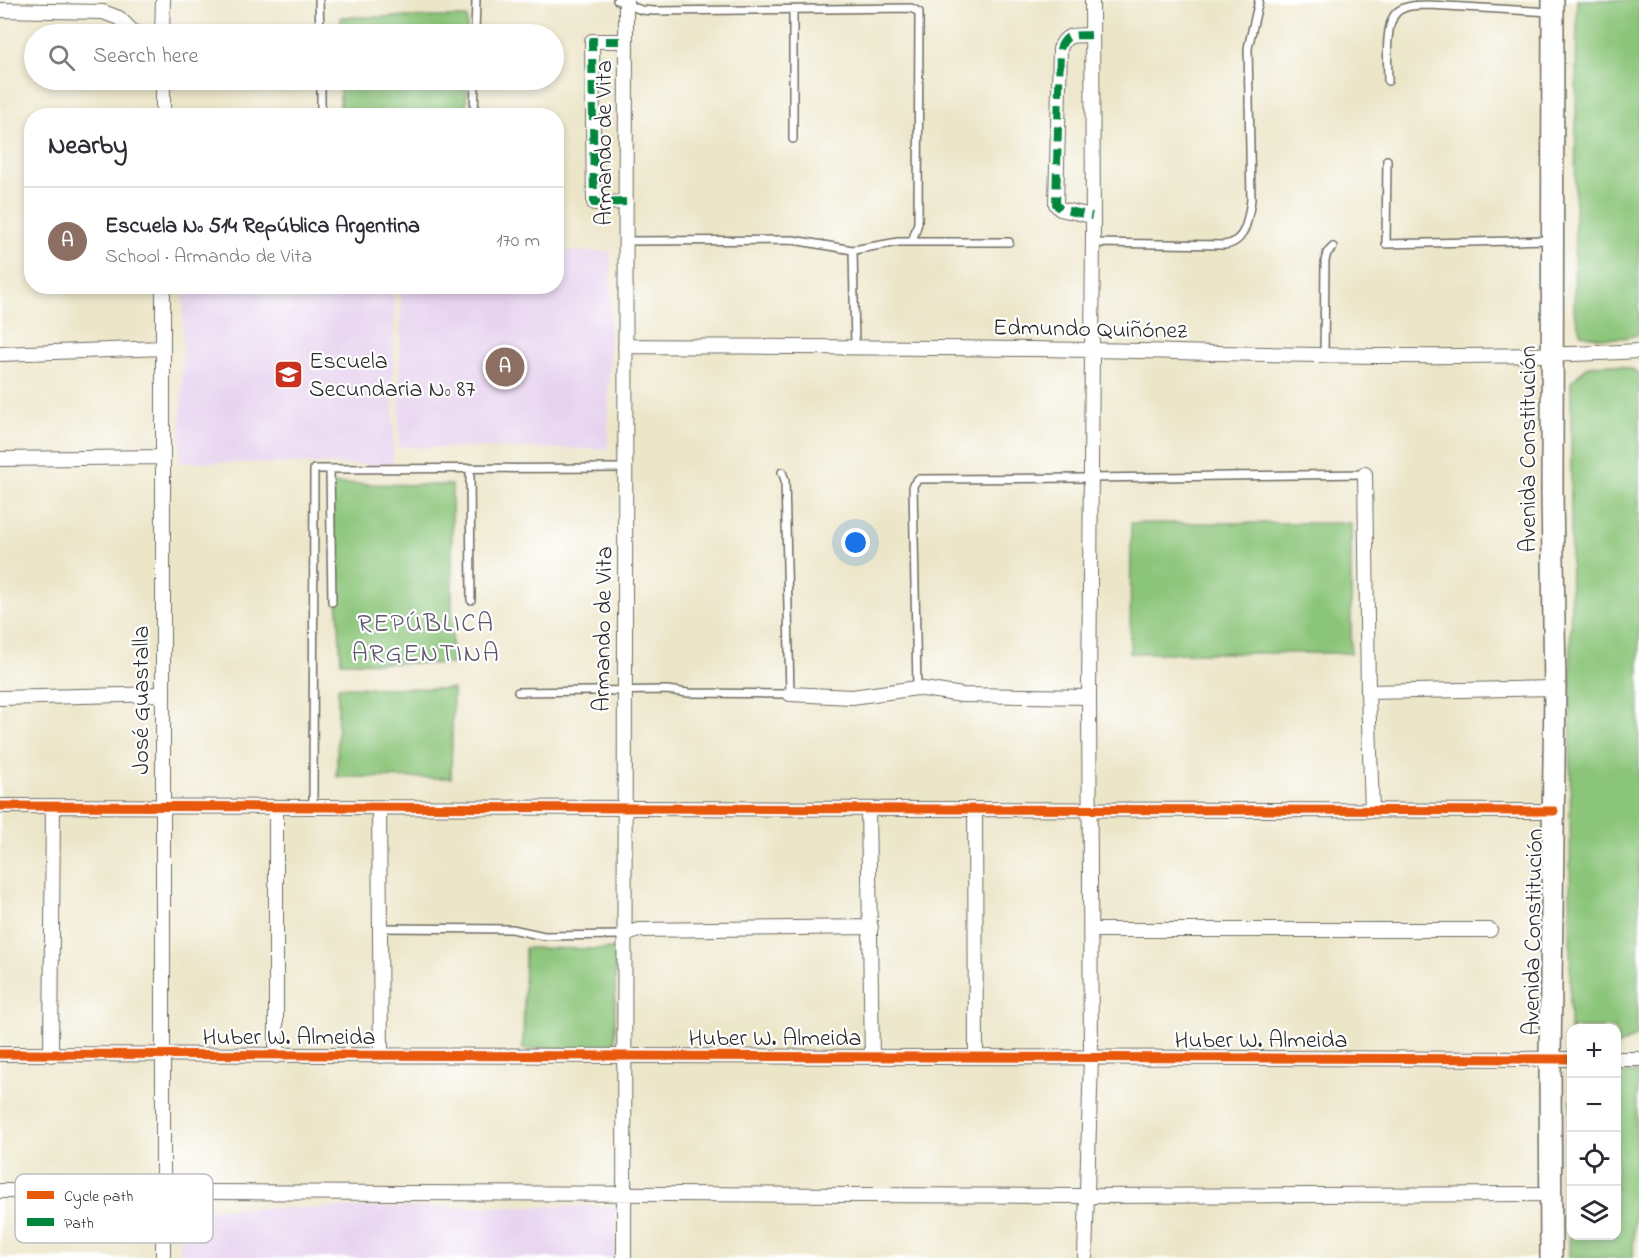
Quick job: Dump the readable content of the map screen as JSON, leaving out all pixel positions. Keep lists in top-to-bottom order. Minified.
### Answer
{"streets":{"main road":["Avenida Constitución"],"street":["Armando de Vita","Edmundo Quiñónez","José Guastalla","Huber W. Almeida"]},"crossings":[["Armando de Vita","Edmundo Quiñónez"],["Armando de Vita","Huber W. Almeida"],["Edmundo Quiñónez","Avenida Constitución"],["Avenida Constitución","Huber W. Almeida"],["José Guastalla","Huber W. Almeida"]],"districts":["REPÚBLICA ARGENTINA"],"places":{"school or university":["Escuela Secundaria Nº 87"]},"legend":["Cycle path","Path"],"page":{"search":"Search here","heading":"Nearby","list":[{"mark":"A","name":"Escuela Nº 514 República Argentina","note":"School · Armando de Vita","value":"170 m"}],"pins":"A","map_buttons":["+","−"]}}
